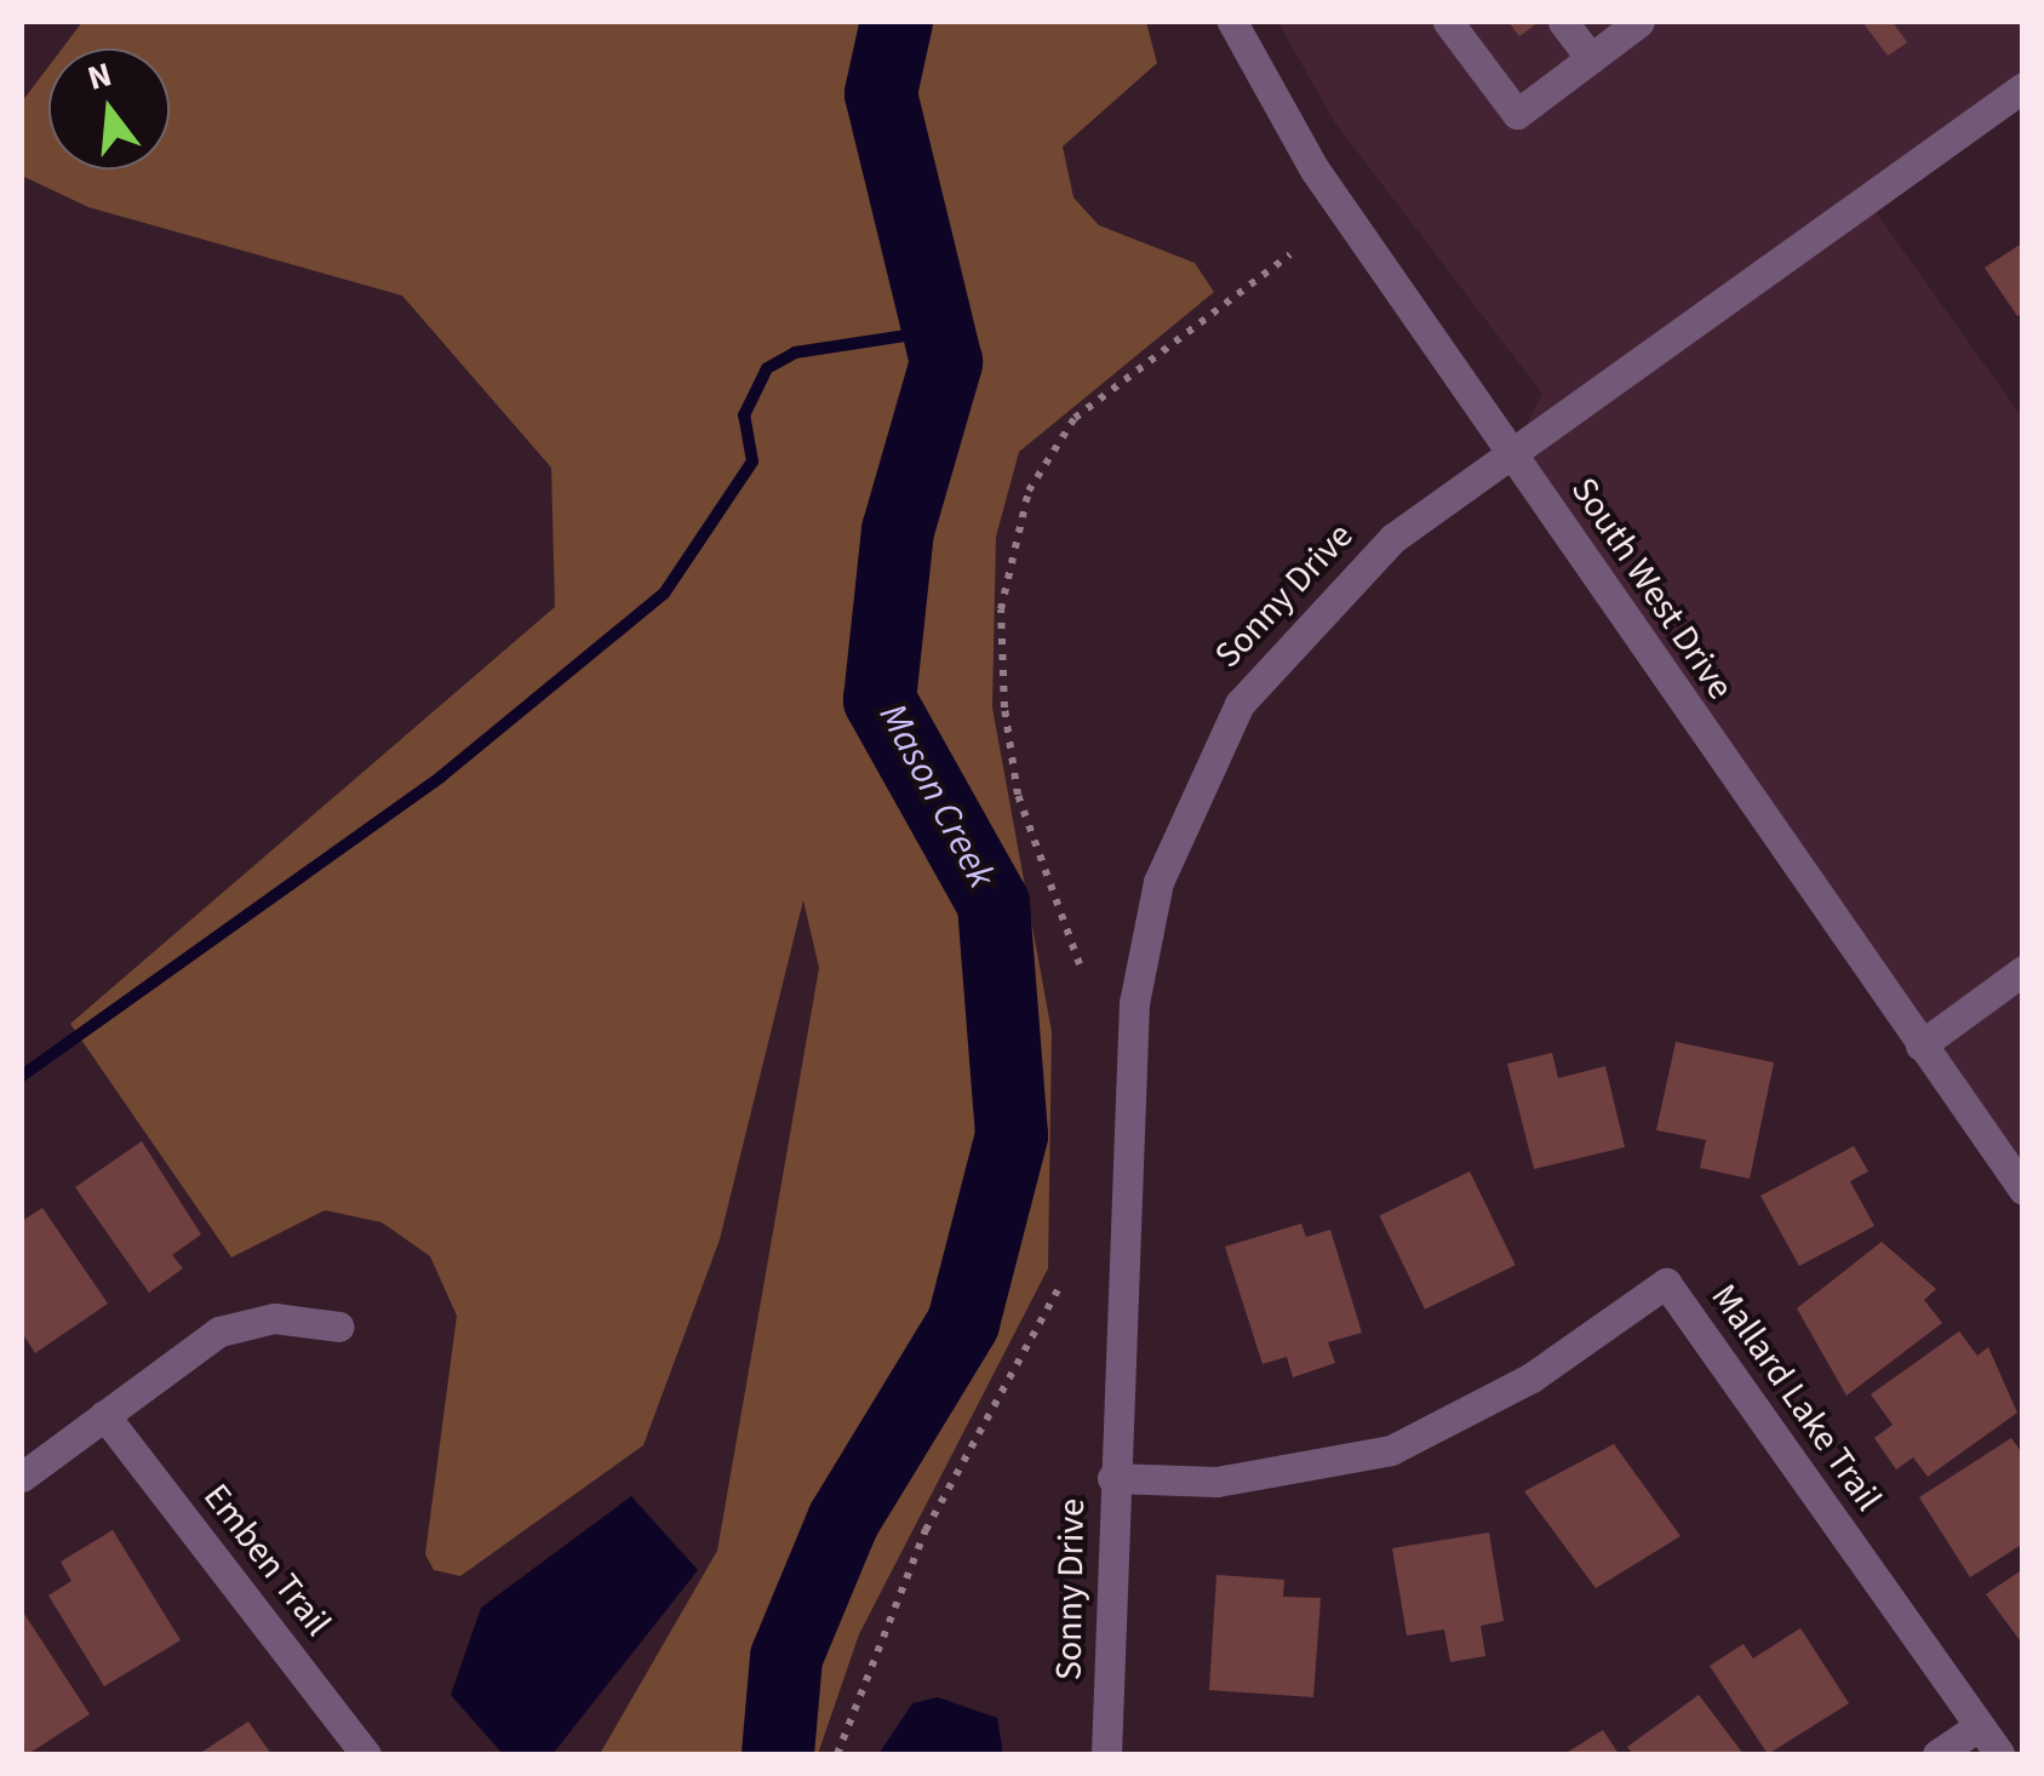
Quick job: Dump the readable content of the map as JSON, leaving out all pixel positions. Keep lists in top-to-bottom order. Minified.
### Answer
{"streets":{"street":["South West Drive","Sonny Drive","Mallard Lake Trail","Emben Trail"]},"crossings":[["South West Drive","Sonny Drive"],["Sonny Drive","Mallard Lake Trail"]],"water":["Mason Creek"],"north":"top"}
